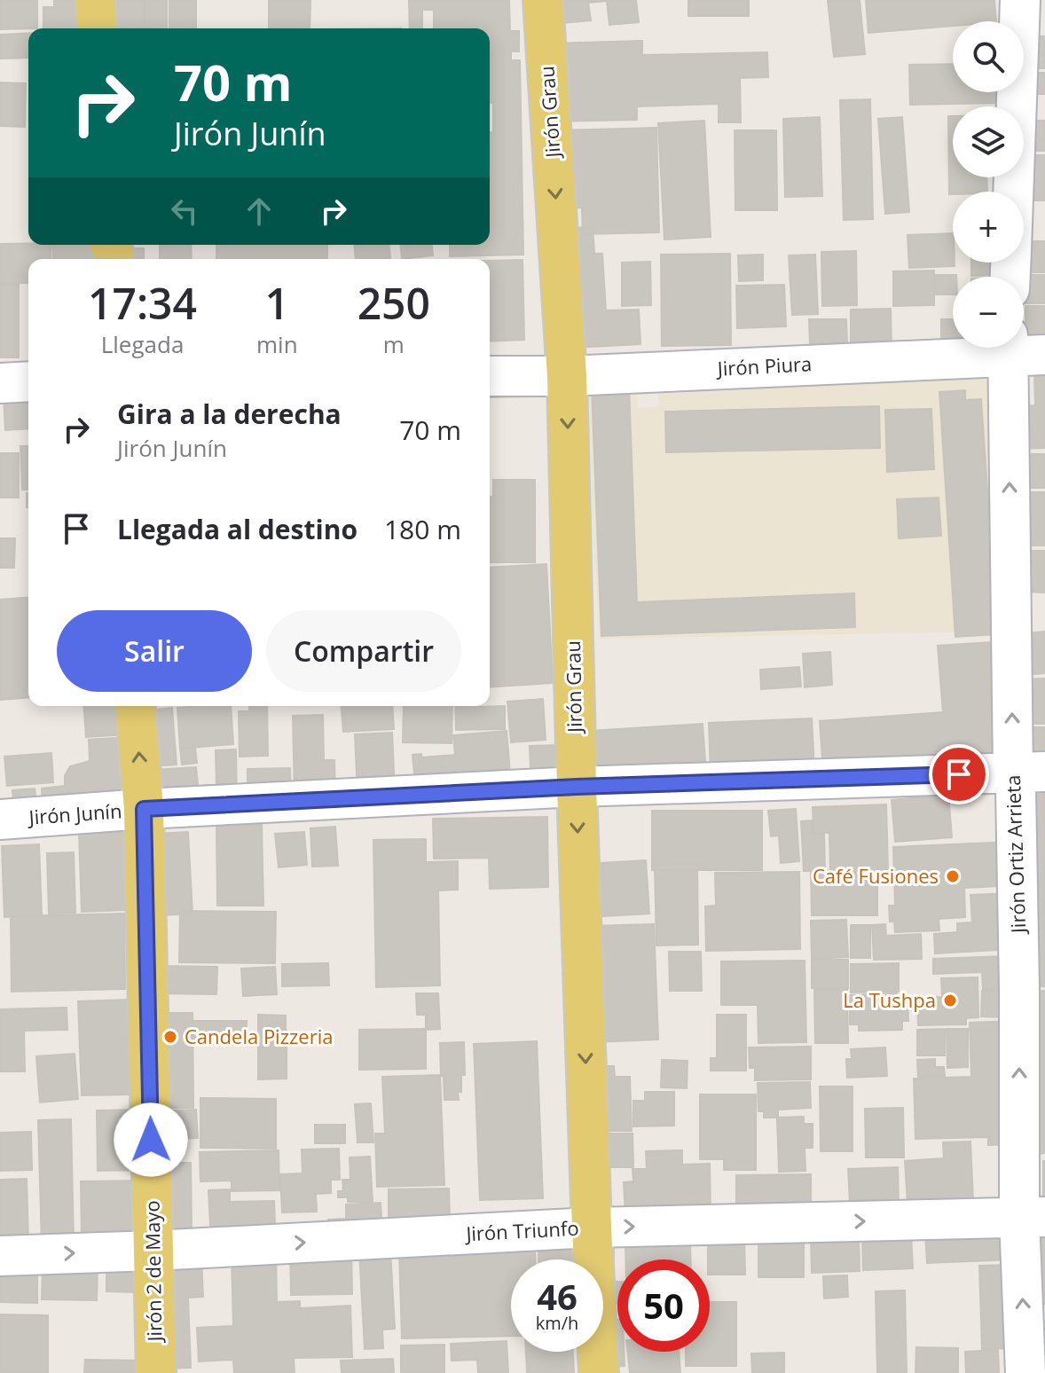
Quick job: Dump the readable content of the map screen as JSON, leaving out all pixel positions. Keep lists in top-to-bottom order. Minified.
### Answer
{"streets":{"main road":["Jirón Grau","Jirón 2 de Mayo"],"street":["Jirón Piura","Jirón Junín","Jirón Ortiz Arrieta","Jirón Triunfo"]},"crossings":[["Jirón Grau","Jirón Piura"],["Jirón Grau","Jirón Junín"],["Jirón Grau","Jirón Triunfo"],["Jirón Piura","Jirón Ortiz Arrieta"],["Jirón Junín","Jirón Ortiz Arrieta"],["Jirón Junín","Jirón 2 de Mayo"],["Jirón Ortiz Arrieta","Jirón Triunfo"],["Jirón Triunfo","Jirón 2 de Mayo"]],"one_way":["Jirón Grau","Jirón Ortiz Arrieta","Jirón Triunfo"],"places":["Café Fusiones","La Tushpa","Candela Pizzeria"],"page":{"map_buttons":["+","−"],"turn":["70 m","Jirón Junín"],"eta":["17:34","Llegada","1","min","250","m"],"list":[{"name":"Gira a la derecha","note":"Jirón Junín","value":"70 m"},{"name":"Llegada al destino","value":"180 m"}],"buttons":["Salir","Compartir"],"speed":"46 km/h","limit":"50"}}
